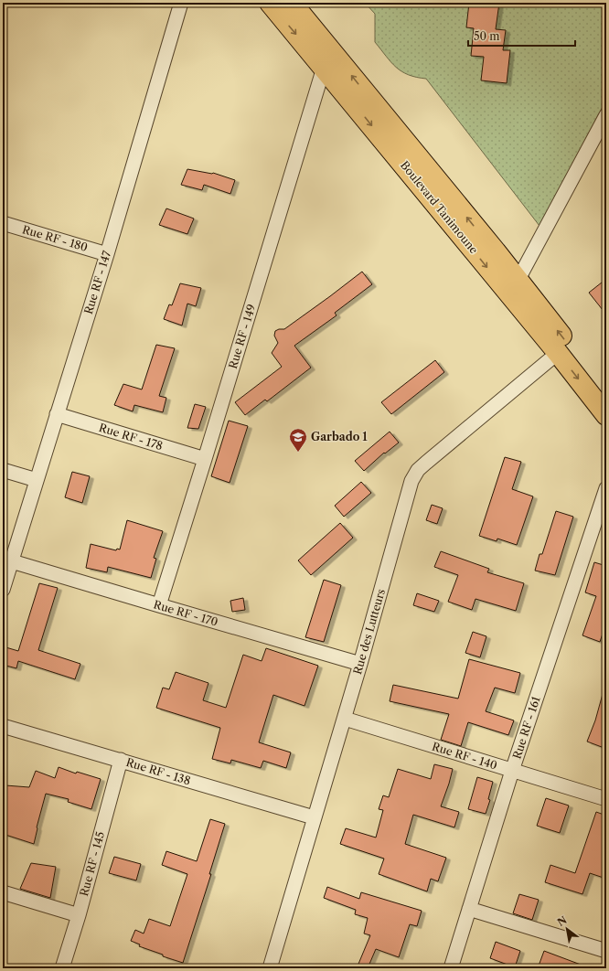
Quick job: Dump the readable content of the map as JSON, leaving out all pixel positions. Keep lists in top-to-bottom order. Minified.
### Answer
{"streets":{"main road":["Boulevard Tanimoune"],"street":["Rue RF - 180","Rue RF - 147","Rue RF - 149","Rue RF - 178","Rue RF - 170","Rue des Lutteurs","Rue RF - 161","Rue RF - 140","Rue RF - 138","Rue RF - 145"]},"crossings":[["Boulevard Tanimoune","Rue RF - 149"],["Boulevard Tanimoune","Rue des Lutteurs"],["Rue RF - 180","Rue RF - 147"],["Rue RF - 147","Rue RF - 178"],["Rue RF - 147","Rue RF - 170"],["Rue RF - 149","Rue RF - 178"],["Rue RF - 149","Rue RF - 170"],["Rue RF - 170","Rue des Lutteurs"],["Rue des Lutteurs","Rue RF - 140"],["Rue des Lutteurs","Rue RF - 138"],["Rue RF - 161","Rue RF - 140"],["Rue RF - 138","Rue RF - 145"]],"places":{"school or university":["Garbado 1"]},"scale_bar":"50 m","north":"top left"}
